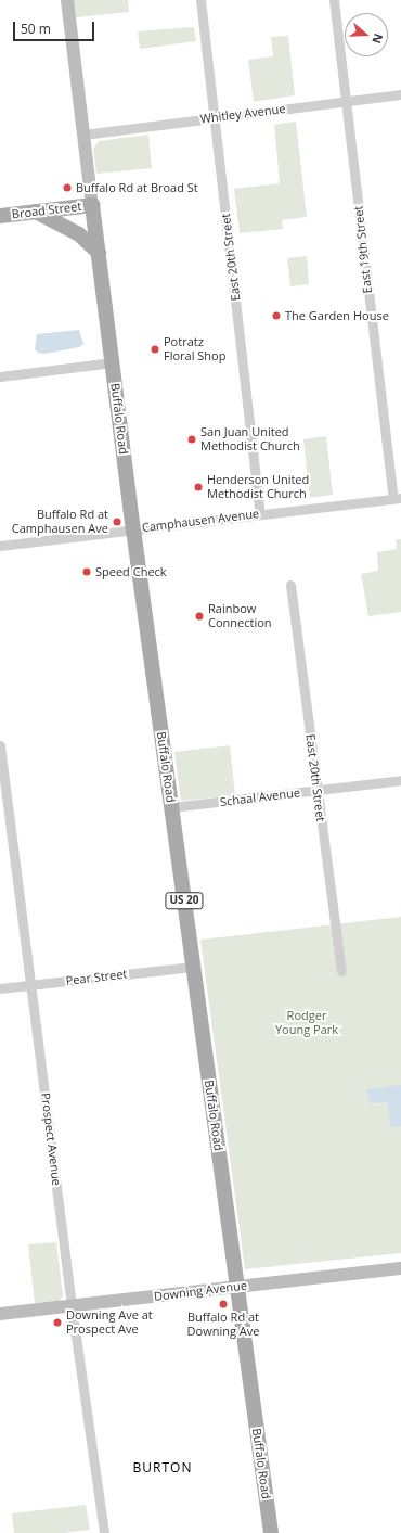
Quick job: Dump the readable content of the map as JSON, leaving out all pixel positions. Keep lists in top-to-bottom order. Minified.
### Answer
{"streets":{"main road":["Broad Street","Buffalo Road","US 20"],"street":["Whitley Avenue","East 19th Street","East 20th Street","Camphausen Avenue","Schaal Avenue","Pear Street","Prospect Avenue","Downing Avenue"]},"crossings":[["Whitley Avenue","East 19th Street"],["Whitley Avenue","East 20th Street"],["Whitley Avenue","Buffalo Road"],["Broad Street","Buffalo Road"],["East 19th Street","Camphausen Avenue"],["East 20th Street","Camphausen Avenue"],["East 20th Street","Schaal Avenue"],["Buffalo Road","Camphausen Avenue"],["Buffalo Road","Schaal Avenue"],["Buffalo Road","Pear Street"],["Buffalo Road","Downing Avenue"],["Pear Street","Prospect Avenue"],["Prospect Avenue","Downing Avenue"]],"districts":["BURTON"],"parks":["Rodger Young Park"],"places":["Buffalo Rd at Broad St","The Garden House","Potratz Floral Shop","San Juan United Methodist Church","Henderson United Methodist Church","Buffalo Rd at Camphausen Ave","Speed Check","Rainbow Connection","Buffalo Rd at Downing Ave","Downing Ave at Prospect Ave"],"scale_bar":"50 m","north":"right"}
